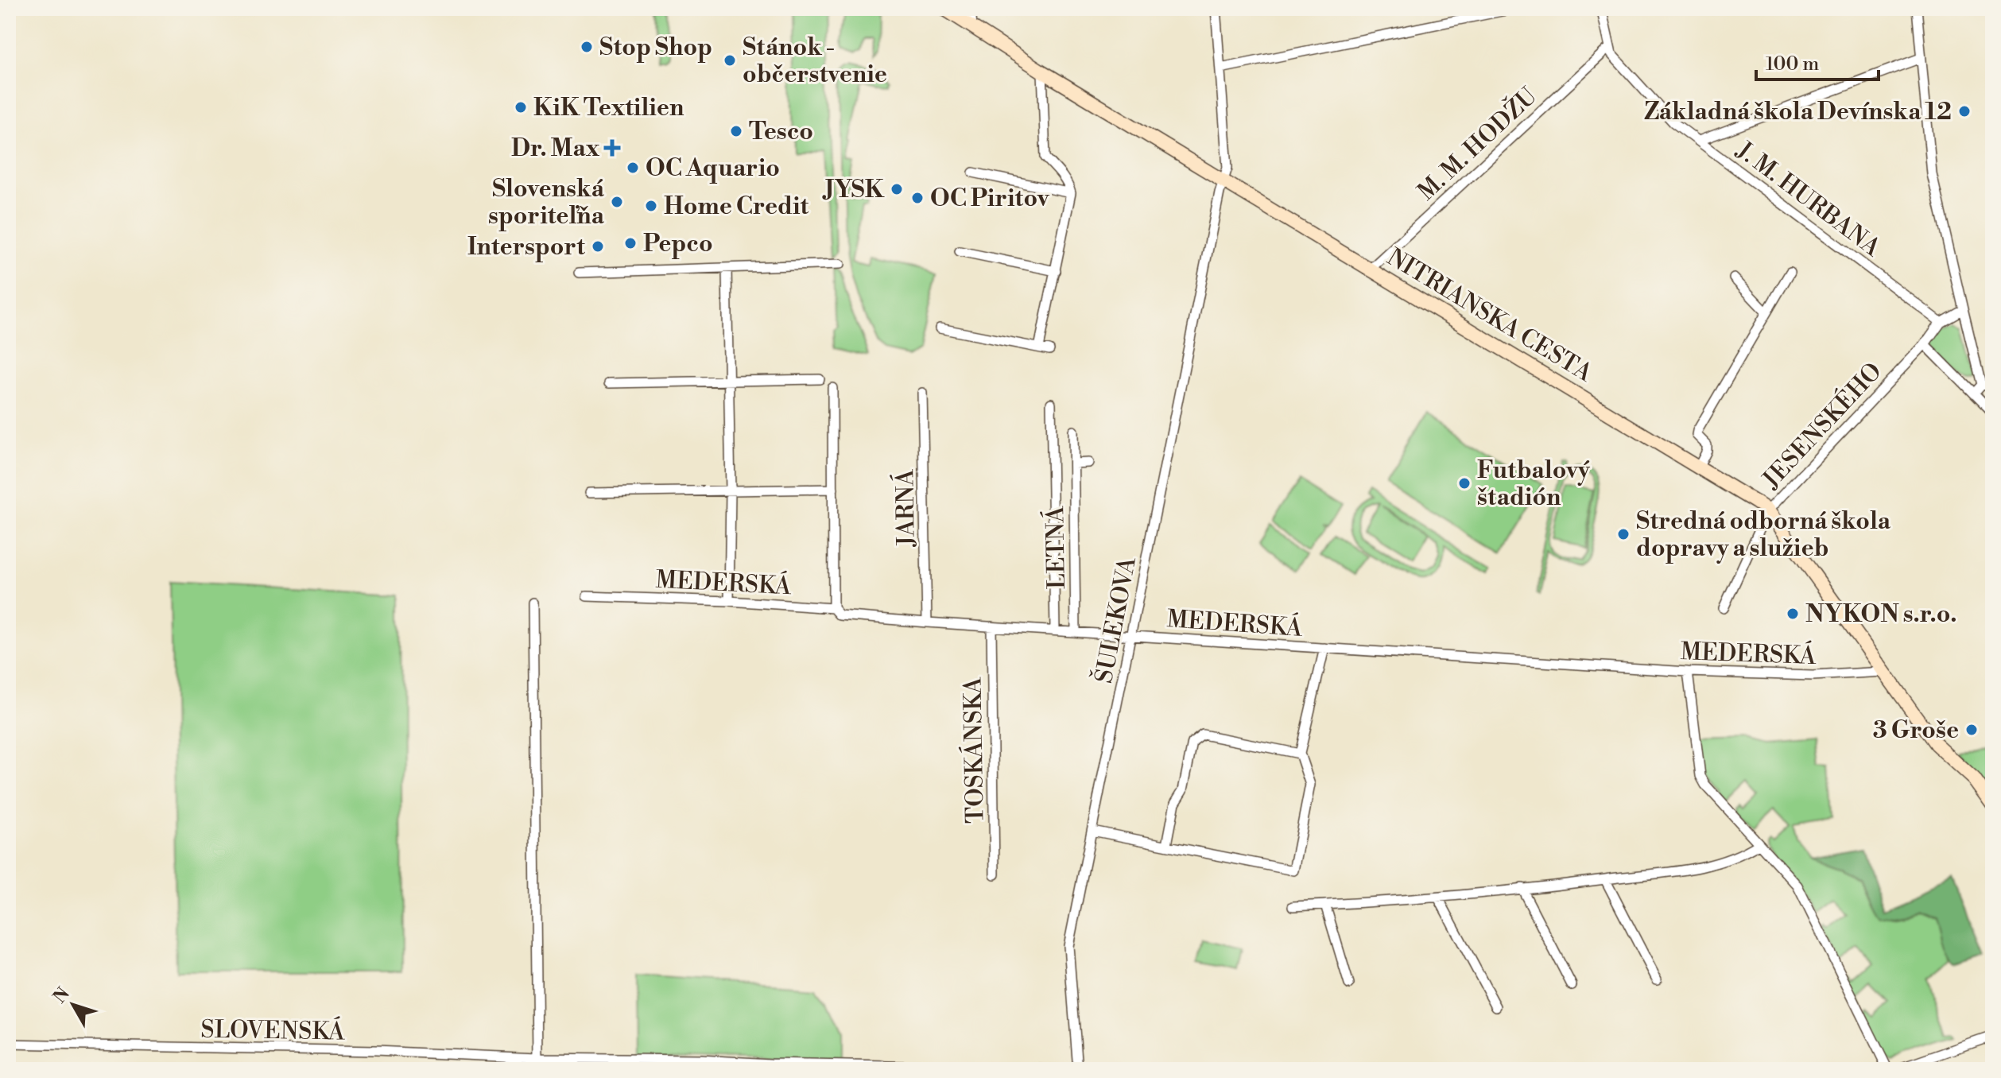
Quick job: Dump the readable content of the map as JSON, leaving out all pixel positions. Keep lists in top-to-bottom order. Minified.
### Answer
{"streets":{"main road":["NITRIANSKA CESTA"],"street":["M. M. HODŽU","J. M. HURBANA","JESENSKÉHO","JARNÁ","LETNÁ","MEDERSKÁ","ŠULEKOVA","TOSKÁNSKA","SLOVENSKÁ"]},"crossings":[["M. M. HODŽU","J. M. HURBANA"],["M. M. HODŽU","NITRIANSKA CESTA"],["J. M. HURBANA","JESENSKÉHO"],["NITRIANSKA CESTA","JESENSKÉHO"],["NITRIANSKA CESTA","MEDERSKÁ"],["NITRIANSKA CESTA","ŠULEKOVA"],["JARNÁ","MEDERSKÁ"],["LETNÁ","MEDERSKÁ"],["MEDERSKÁ","ŠULEKOVA"],["MEDERSKÁ","TOSKÁNSKA"],["ŠULEKOVA","SLOVENSKÁ"]],"places":{"other":["Stop Shop","Stánok - občerstvenie","KiK Textilien","Základná škola Devínska 12","Tesco","OC Aquario","JYSK","OC Piritov","Slovenská sporiteľňa","Home Credit","Pepco","Intersport","Futbalový štadión","Stredná odborná škola dopravy a služieb","NYKON s.r.o.","3 Groše"],"health":["Dr. Max"]},"scale_bar":"100 m","north":"top left"}
